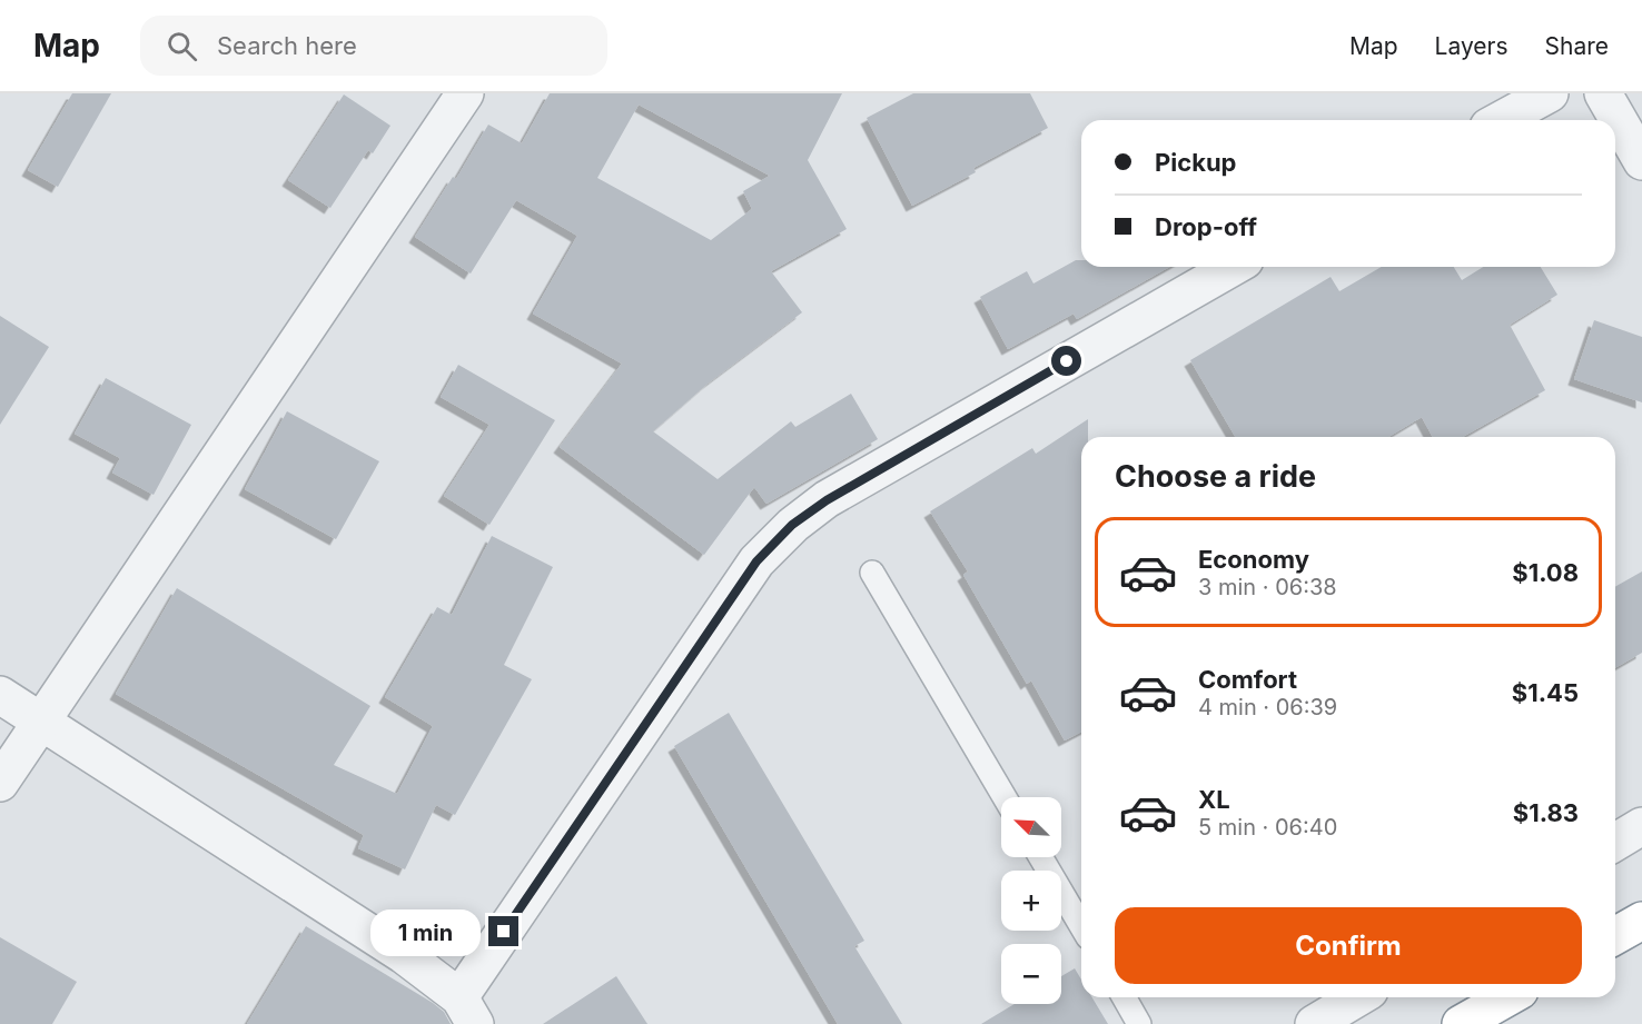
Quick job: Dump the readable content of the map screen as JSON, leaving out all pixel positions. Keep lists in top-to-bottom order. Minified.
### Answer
{"north":"top left","page":{"header":"Map","search":"Search here","nav":["Map","Layers","Share"],"banner":["Pickup","Drop-off"],"heading":"Choose a ride","list":[{"name":"Economy","note":"3 min · 06:38","value":"$1.08"},{"name":"Comfort","note":"4 min · 06:39","value":"$1.45"},{"name":"XL","note":"5 min · 06:40","value":"$1.83"}],"map_buttons":["+","−"],"buttons":"Confirm","bubble":"1 min"}}
